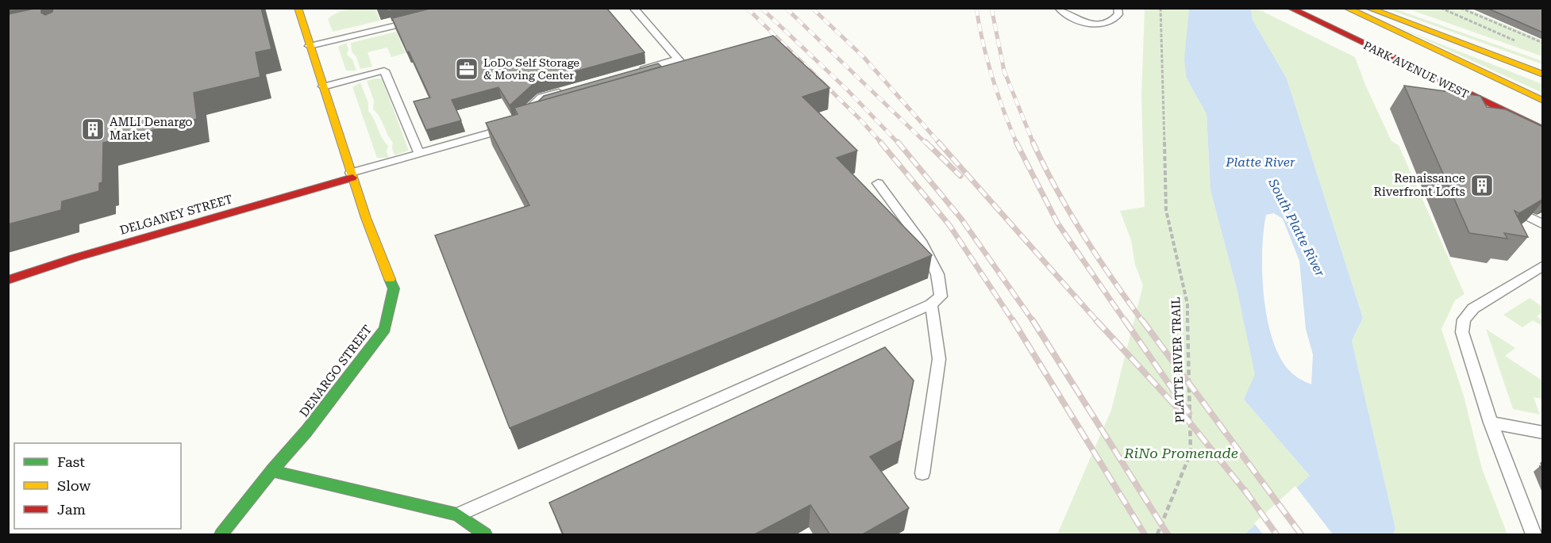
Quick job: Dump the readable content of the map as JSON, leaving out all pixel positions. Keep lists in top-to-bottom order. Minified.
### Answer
{"streets":{"main road":["PARK AVENUE WEST","DELGANEY STREET","DENARGO STREET"],"path":["PLATTE RIVER TRAIL"]},"crossings":[["DELGANEY STREET","DENARGO STREET"]],"water":["Platte River","South Platte River"],"parks":["RiNo Promenade"],"places":{"office":["LoDo Self Storage & Moving Center"],"building":["AMLI Denargo Market","Renaissance Riverfront Lofts"]},"legend":["Fast","Slow","Jam"]}
